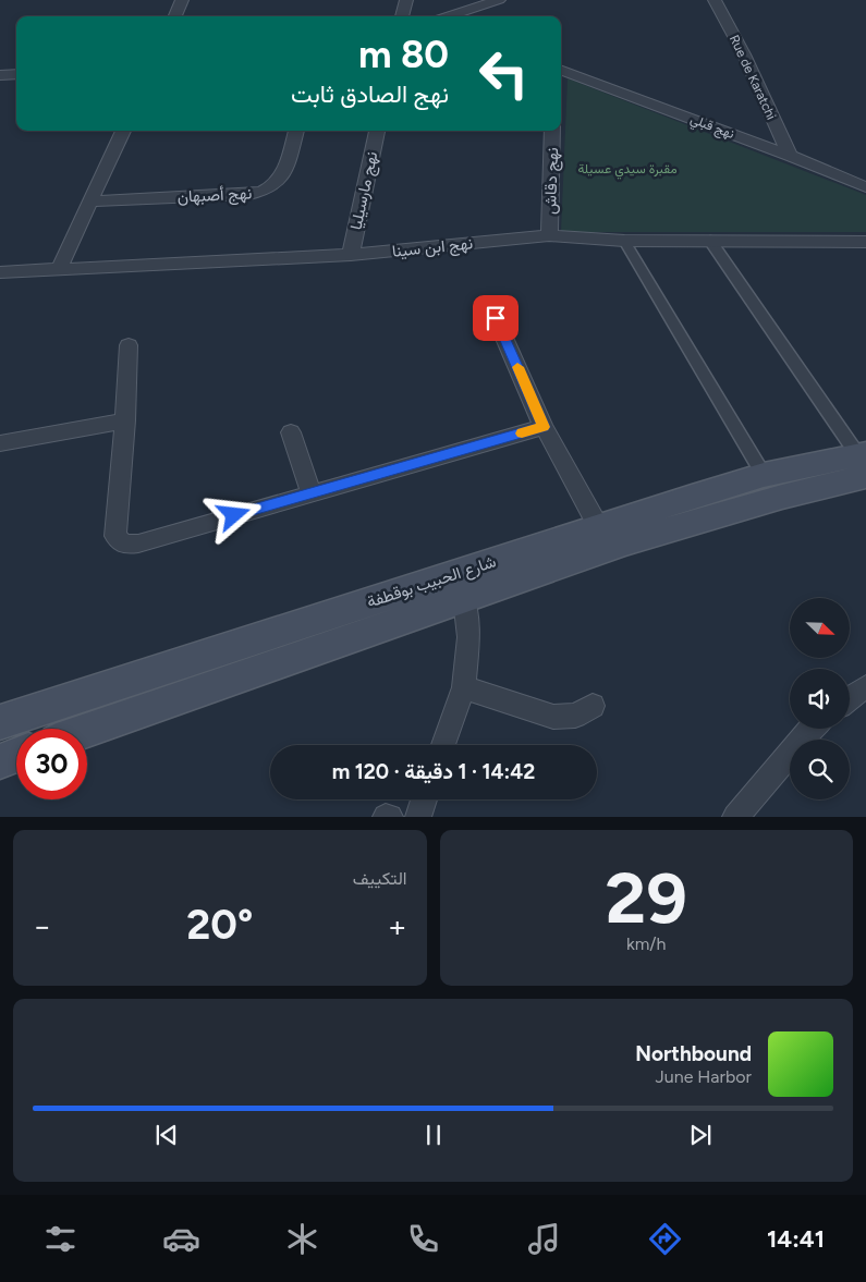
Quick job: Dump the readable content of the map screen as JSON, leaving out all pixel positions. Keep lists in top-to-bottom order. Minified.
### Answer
{"streets":{"main road":["شارع الحبيب بوقطفة"],"street":["Rue de Karatchi","نهج قبلي","نهج دقاش","نهج مارسيليا","نهج أصبهان","نهج ابن سينا"]},"crossings":[["Rue de Karatchi","نهج قبلي"],["نهج دقاش","نهج ابن سينا"],["نهج مارسيليا","نهج ابن سينا"]],"parks":["مقبرة سيدي عسيلة"],"north":"bottom right","page":{"turn":["80 m","نهج الصادق ثابت"],"limit":"30","trip":"14:42 · 1 دقيقة · 120 m","tile":[["29","km/h"],"التكييف"],"heat":["−","20°","+"],"song":["Northbound","June Harbor"],"tabs":"14:41"}}
